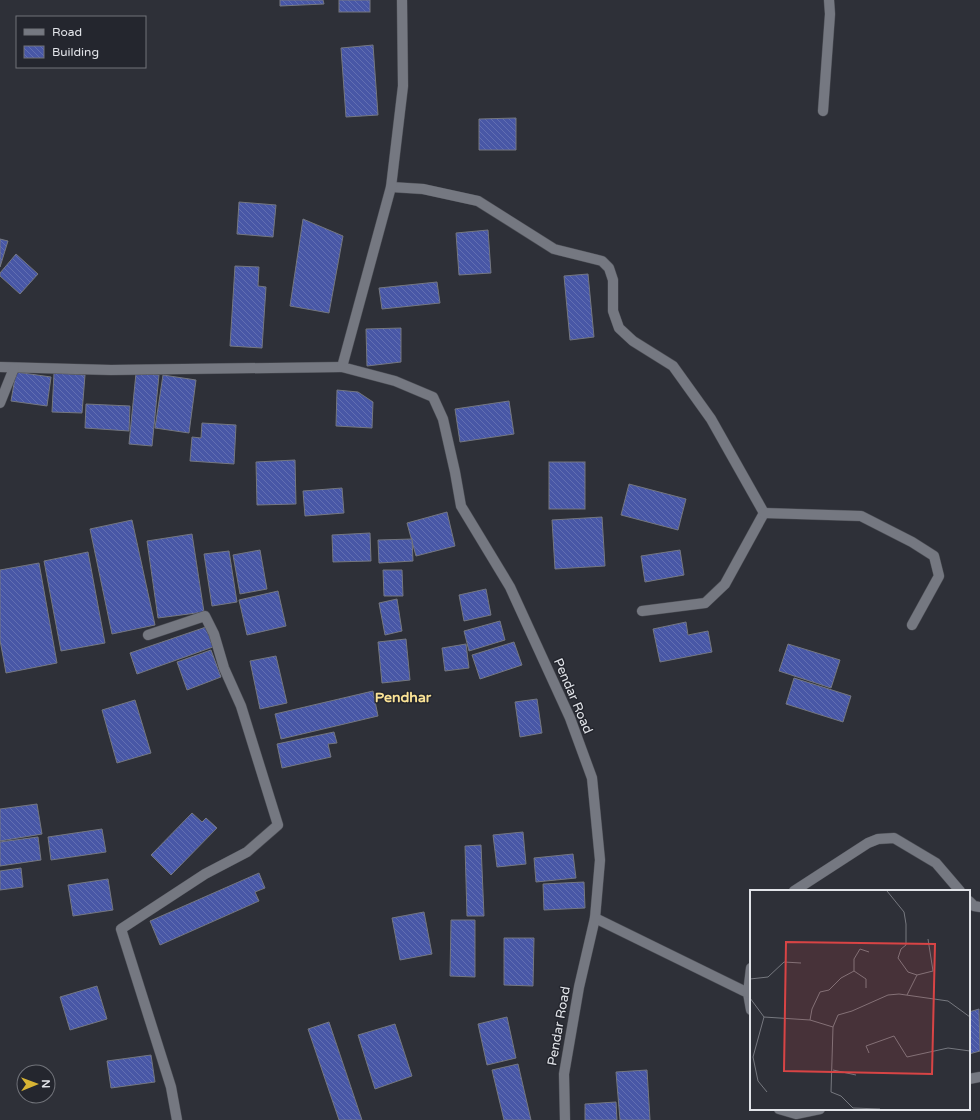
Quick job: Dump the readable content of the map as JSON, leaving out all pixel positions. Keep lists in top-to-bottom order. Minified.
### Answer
{"streets":{"street":["Pendar Road"]},"districts":["Pendhar"],"legend":["Road","Building"],"north":"right"}
